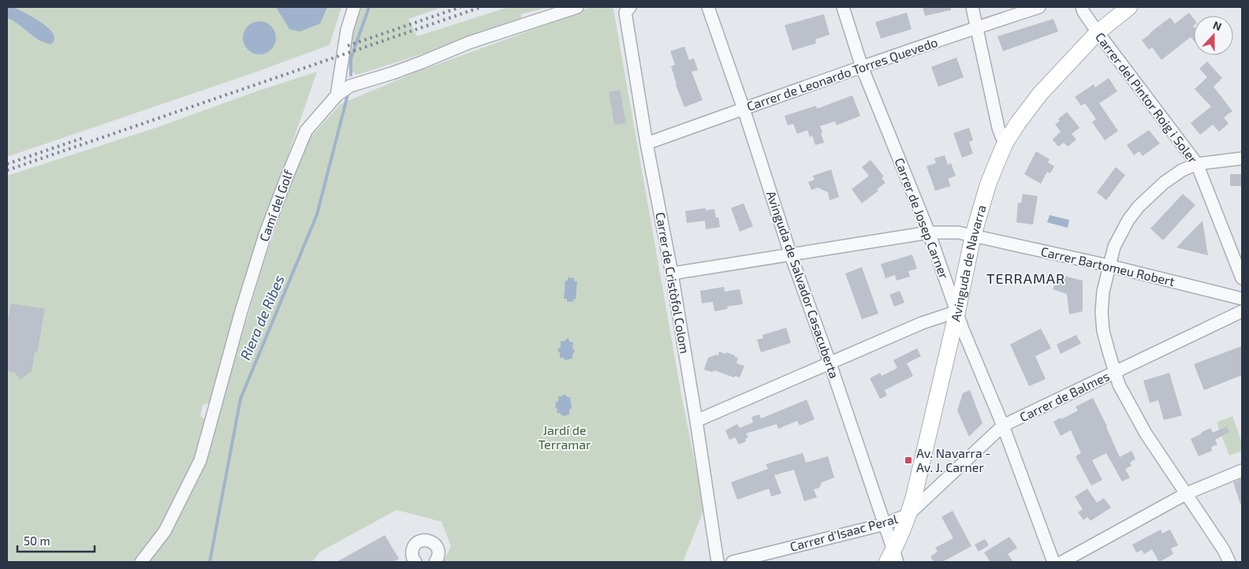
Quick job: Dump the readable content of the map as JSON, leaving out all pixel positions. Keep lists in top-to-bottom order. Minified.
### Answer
{"streets":{"street":["Carrer de Leonardo Torres Quevedo","Carrer del Pintor Roig i Soler","Camí del Golf","Carrer de Josep Carner","Avinguda de Navarra","Carrer Bartomeu Robert","Carrer de Cristòfol Colom","Avinguda de Salvador Casacuberta","Carrer de Balmes","Carrer d'Isaac Peral"]},"crossings":[["Carrer de Leonardo Torres Quevedo","Carrer de Josep Carner"],["Carrer de Leonardo Torres Quevedo","Carrer de Cristòfol Colom"],["Carrer de Leonardo Torres Quevedo","Avinguda de Salvador Casacuberta"],["Carrer del Pintor Roig i Soler","Avinguda de Navarra"],["Carrer de Josep Carner","Avinguda de Navarra"],["Carrer de Josep Carner","Carrer Bartomeu Robert"],["Carrer de Josep Carner","Carrer de Balmes"],["Avinguda de Navarra","Carrer Bartomeu Robert"],["Avinguda de Navarra","Avinguda de Salvador Casacuberta"],["Avinguda de Navarra","Carrer de Balmes"],["Avinguda de Navarra","Carrer d'Isaac Peral"],["Carrer Bartomeu Robert","Carrer de Cristòfol Colom"],["Carrer Bartomeu Robert","Avinguda de Salvador Casacuberta"],["Avinguda de Salvador Casacuberta","Carrer d'Isaac Peral"],["Carrer de Balmes","Carrer d'Isaac Peral"]],"districts":["TERRAMAR"],"water":["Riera de Ribes"],"parks":["Jardí de Terramar"],"places":{"transit":["Av. Navarra - Av. J. Carner"]},"scale_bar":"50 m","north":"top"}
